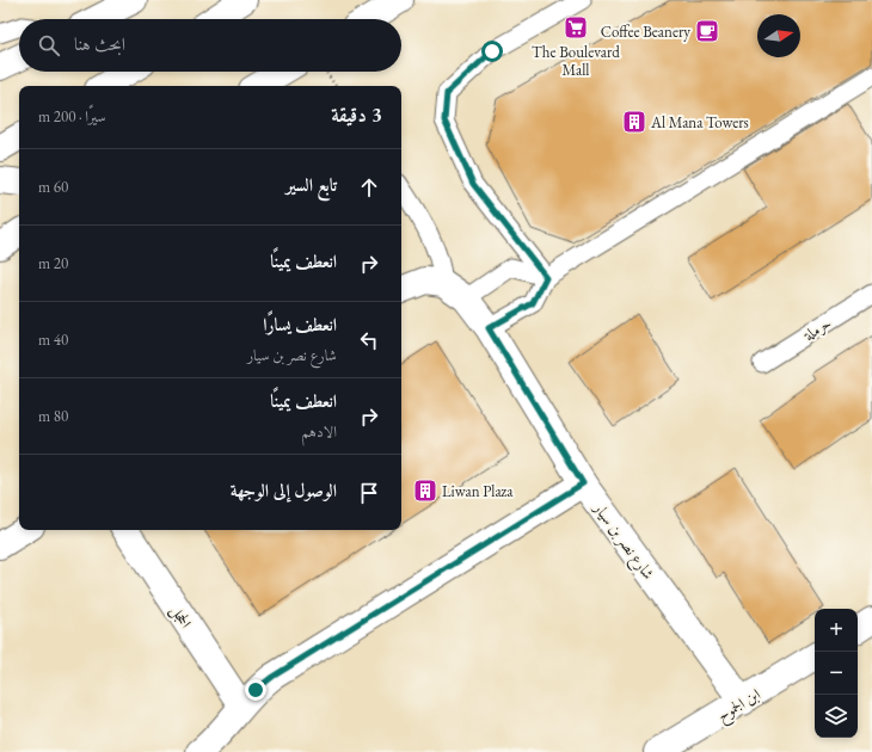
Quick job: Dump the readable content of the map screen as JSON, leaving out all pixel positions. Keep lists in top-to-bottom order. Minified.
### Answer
{"streets":{"main road":["شارع نصر بن سيار","الحجل","ابن الجموح"],"lane":["حرملة"]},"crossings":[["شارع نصر بن سيار","ابن الجموح"]],"places":{"supermarket":["The Boulevard Mall"],"cafe":["Coffee Beanery"],"building":["Al Mana Towers","Liwan Plaza"]},"north":"right","page":{"search":"ابحث هنا","heading":["3 دقيقة","سيرًا · 200 m"],"list":[["تابع السير","60 m"],["انعطف يمينًا","20 m"],["انعطف يسارًا","شارع نصر بن سيار","40 m"],["انعطف يمينًا","الادهم","80 m"],"الوصول إلى الوجهة"],"map_buttons":["+","−"]}}
